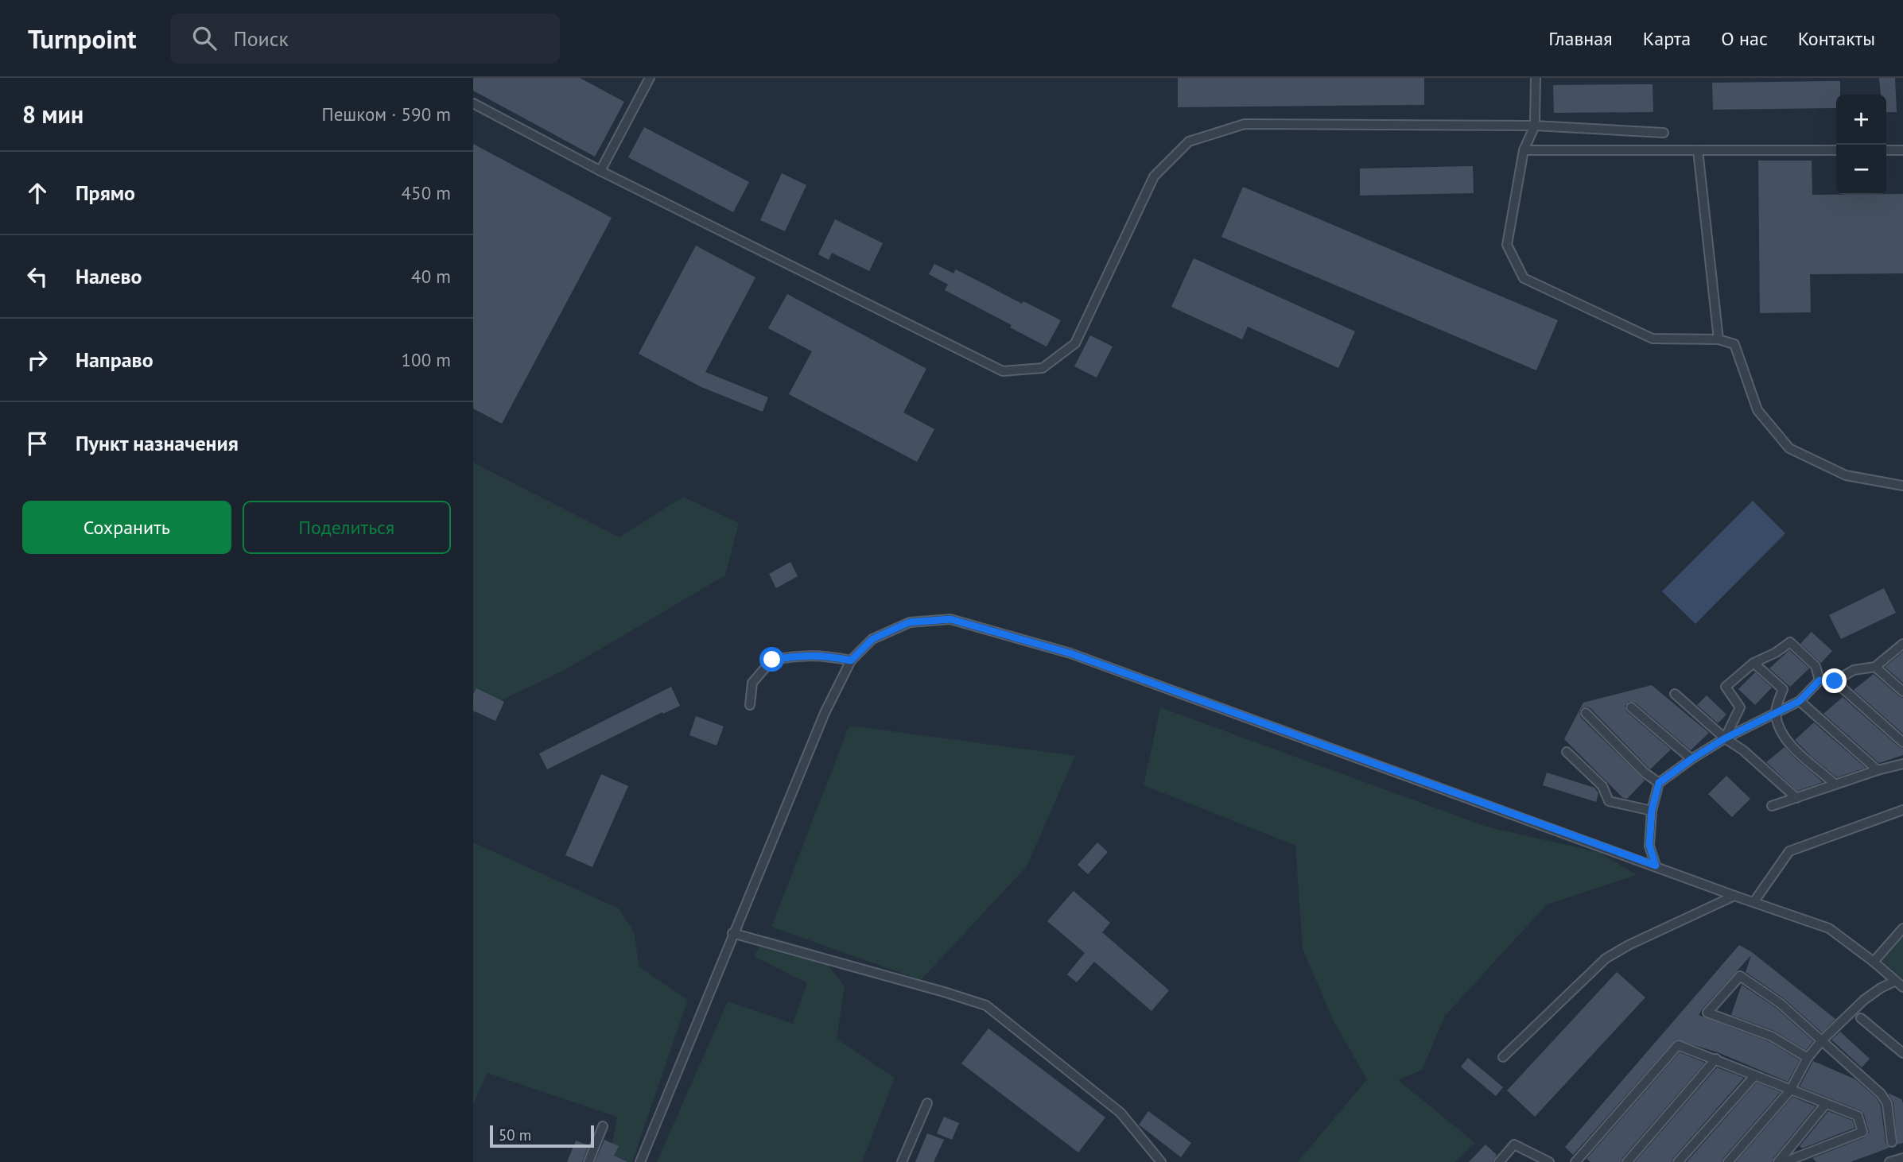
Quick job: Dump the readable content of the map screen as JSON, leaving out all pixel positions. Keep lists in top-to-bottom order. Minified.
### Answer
{"scale_bar":"50 m","page":{"header":"Turnpoint","search":"Поиск","nav":["Главная","Карта","О нас","Контакты"],"heading":["8 мин","Пешком · 590 m"],"map_buttons":["+","−"],"list":[["Прямо","450 m"],["Налево","40 m"],["Направо","100 m"],"Пункт назначения"],"buttons":["Сохранить","Поделиться"],"scale":"50 m"}}
